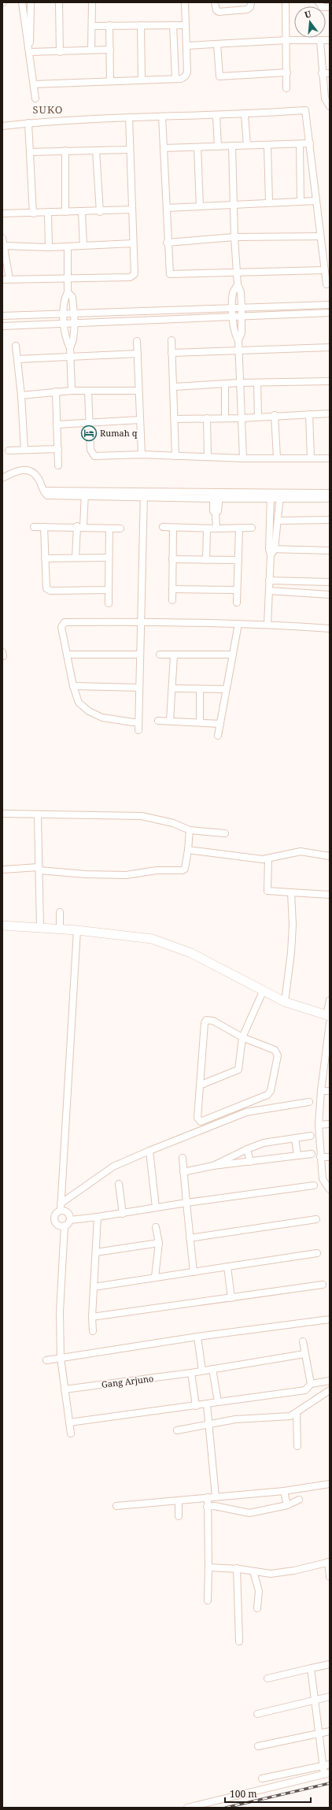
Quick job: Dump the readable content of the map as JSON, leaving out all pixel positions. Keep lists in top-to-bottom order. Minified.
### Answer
{"streets":{"street":["Gang Arjuno"]},"districts":["SUKO"],"places":{"hotel":["Rumah q"]},"scale_bar":"100 m","north":"top"}
